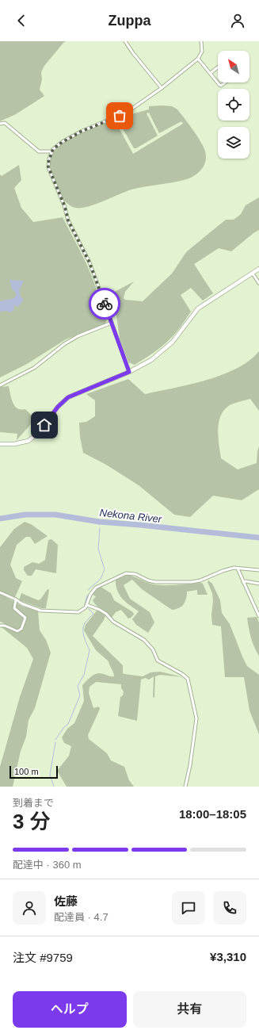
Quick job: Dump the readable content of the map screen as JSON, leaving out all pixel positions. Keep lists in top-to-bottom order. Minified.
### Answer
{"water":["Nekona River"],"scale_bar":"100 m","north":"top left","page":{"header":"Zuppa","scale":"100 m","heading":["3 分","到着まで","18:00–18:05"],"panel":["佐藤","配達員 · 4.7","注文 #9759","¥3,310"],"bar":"配達中 · 360 m","buttons":["ヘルプ","共有"]}}
